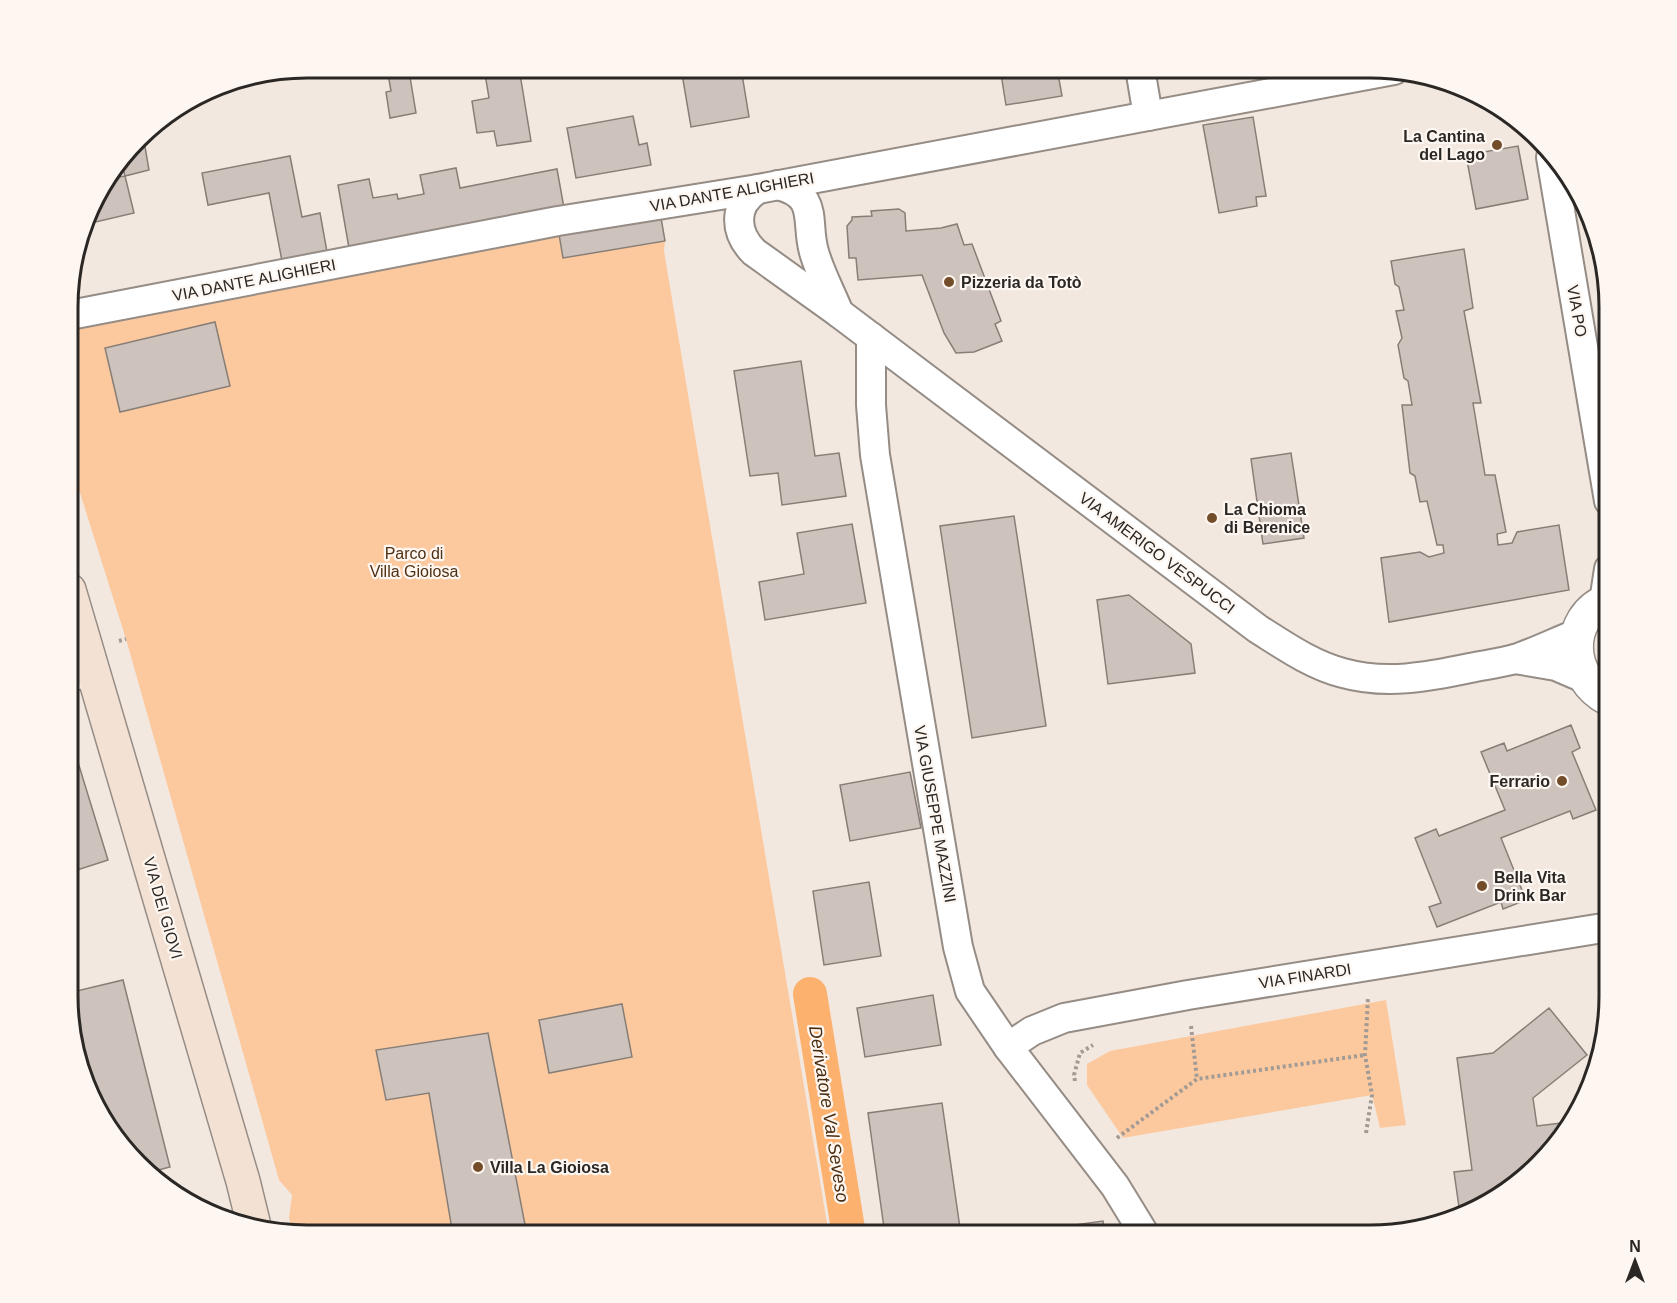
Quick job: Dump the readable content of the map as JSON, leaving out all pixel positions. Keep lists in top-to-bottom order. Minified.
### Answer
{"streets":{"main road":["VIA DEI GIOVI"],"street":["VIA DANTE ALIGHIERI","VIA PO","VIA AMERIGO VESPUCCI","VIA GIUSEPPE MAZZINI","VIA FINARDI"]},"crossings":[["VIA DANTE ALIGHIERI","VIA AMERIGO VESPUCCI"],["VIA AMERIGO VESPUCCI","VIA GIUSEPPE MAZZINI"],["VIA GIUSEPPE MAZZINI","VIA FINARDI"]],"water":["Derivatore Val Seveso"],"parks":["Parco di Villa Gioiosa"],"places":["La Cantina del Lago","Pizzeria da Totò","La Chioma di Berenice","Ferrario","Bella Vita Drink Bar","Villa La Gioiosa"],"north":"top"}
